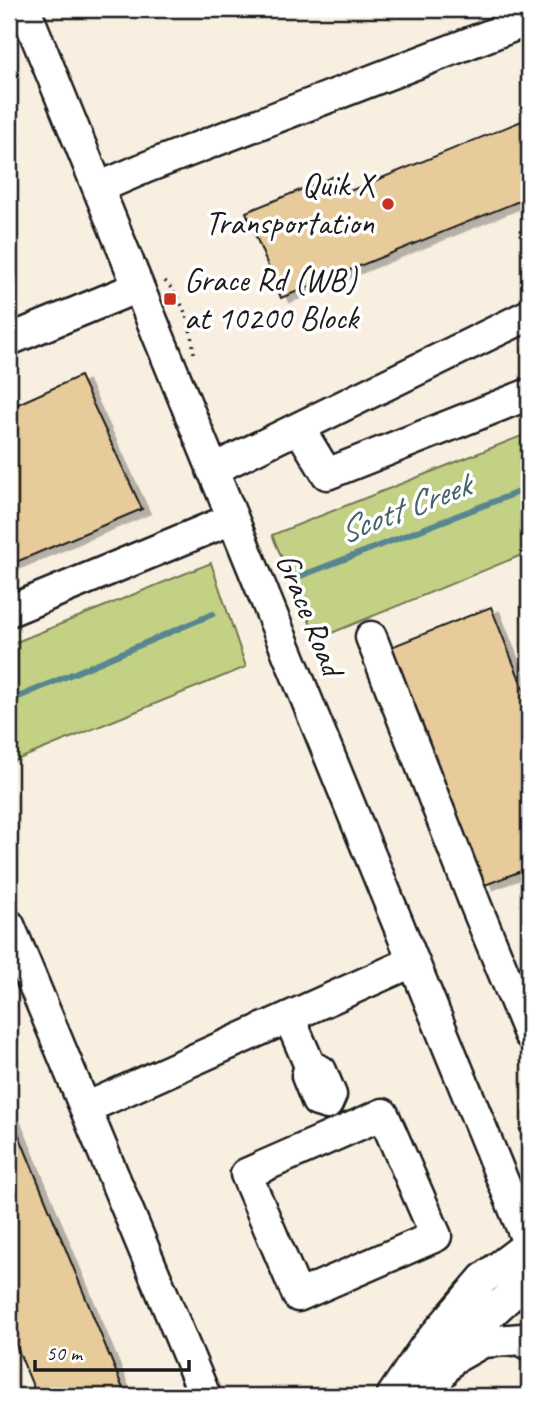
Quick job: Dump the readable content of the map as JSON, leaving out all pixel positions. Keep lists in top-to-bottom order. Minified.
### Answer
{"streets":{"street":["Grace Road"]},"water":["Scott Creek"],"places":{"other":["Quik X Transportation"],"transit":["Grace Rd (WB) at 10200 Block"]},"scale_bar":"50 m"}
